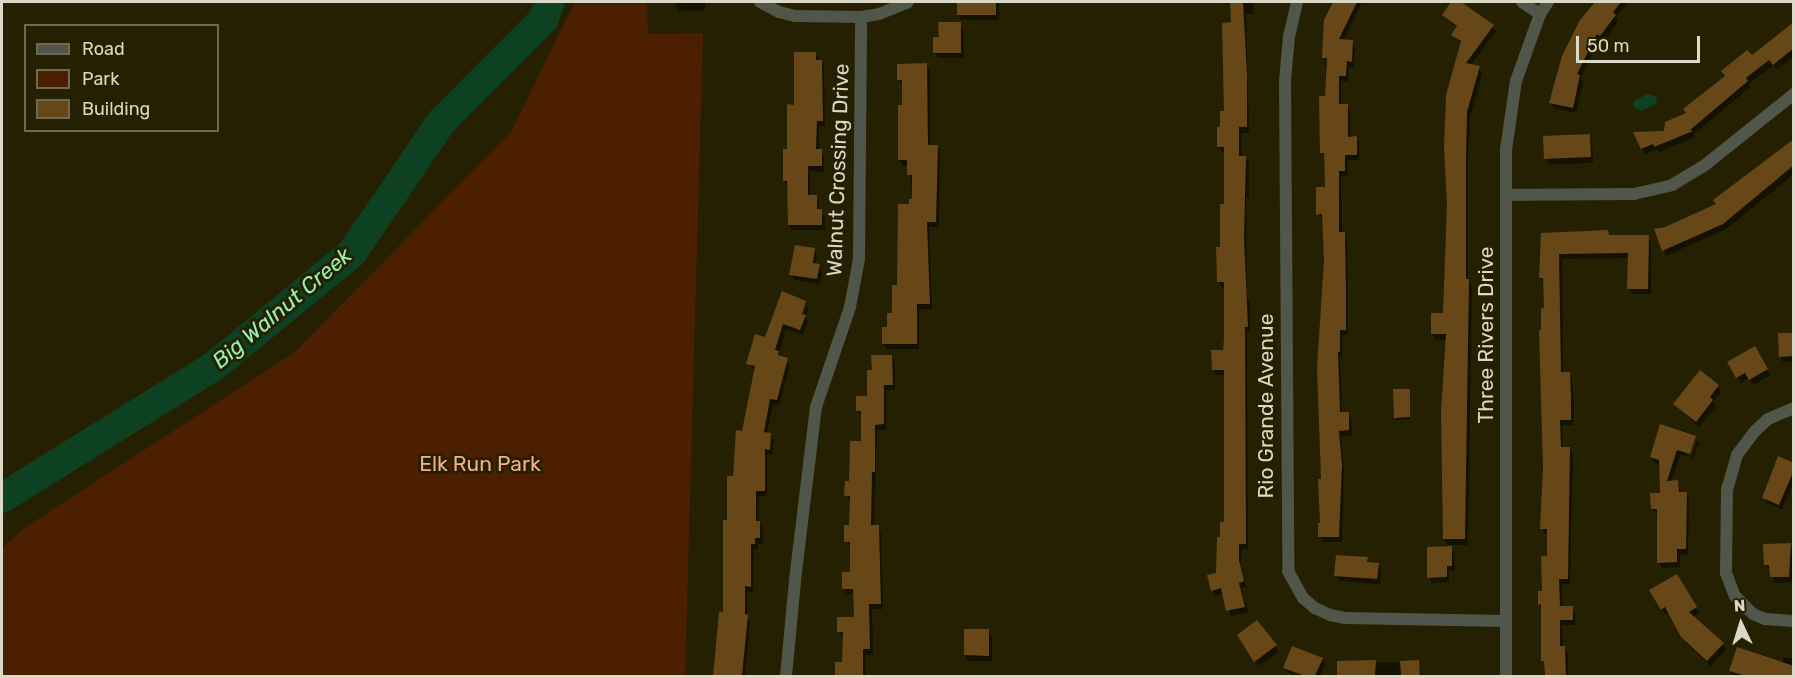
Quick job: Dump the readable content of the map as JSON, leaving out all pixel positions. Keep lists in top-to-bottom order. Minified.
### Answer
{"streets":{"street":["Walnut Crossing Drive","Three Rivers Drive","Rio Grande Avenue"]},"crossings":[["Three Rivers Drive","Rio Grande Avenue"]],"water":["Big Walnut Creek"],"parks":["Elk Run Park"],"legend":["Road","Park","Building"],"scale_bar":"50 m","north":"top"}
